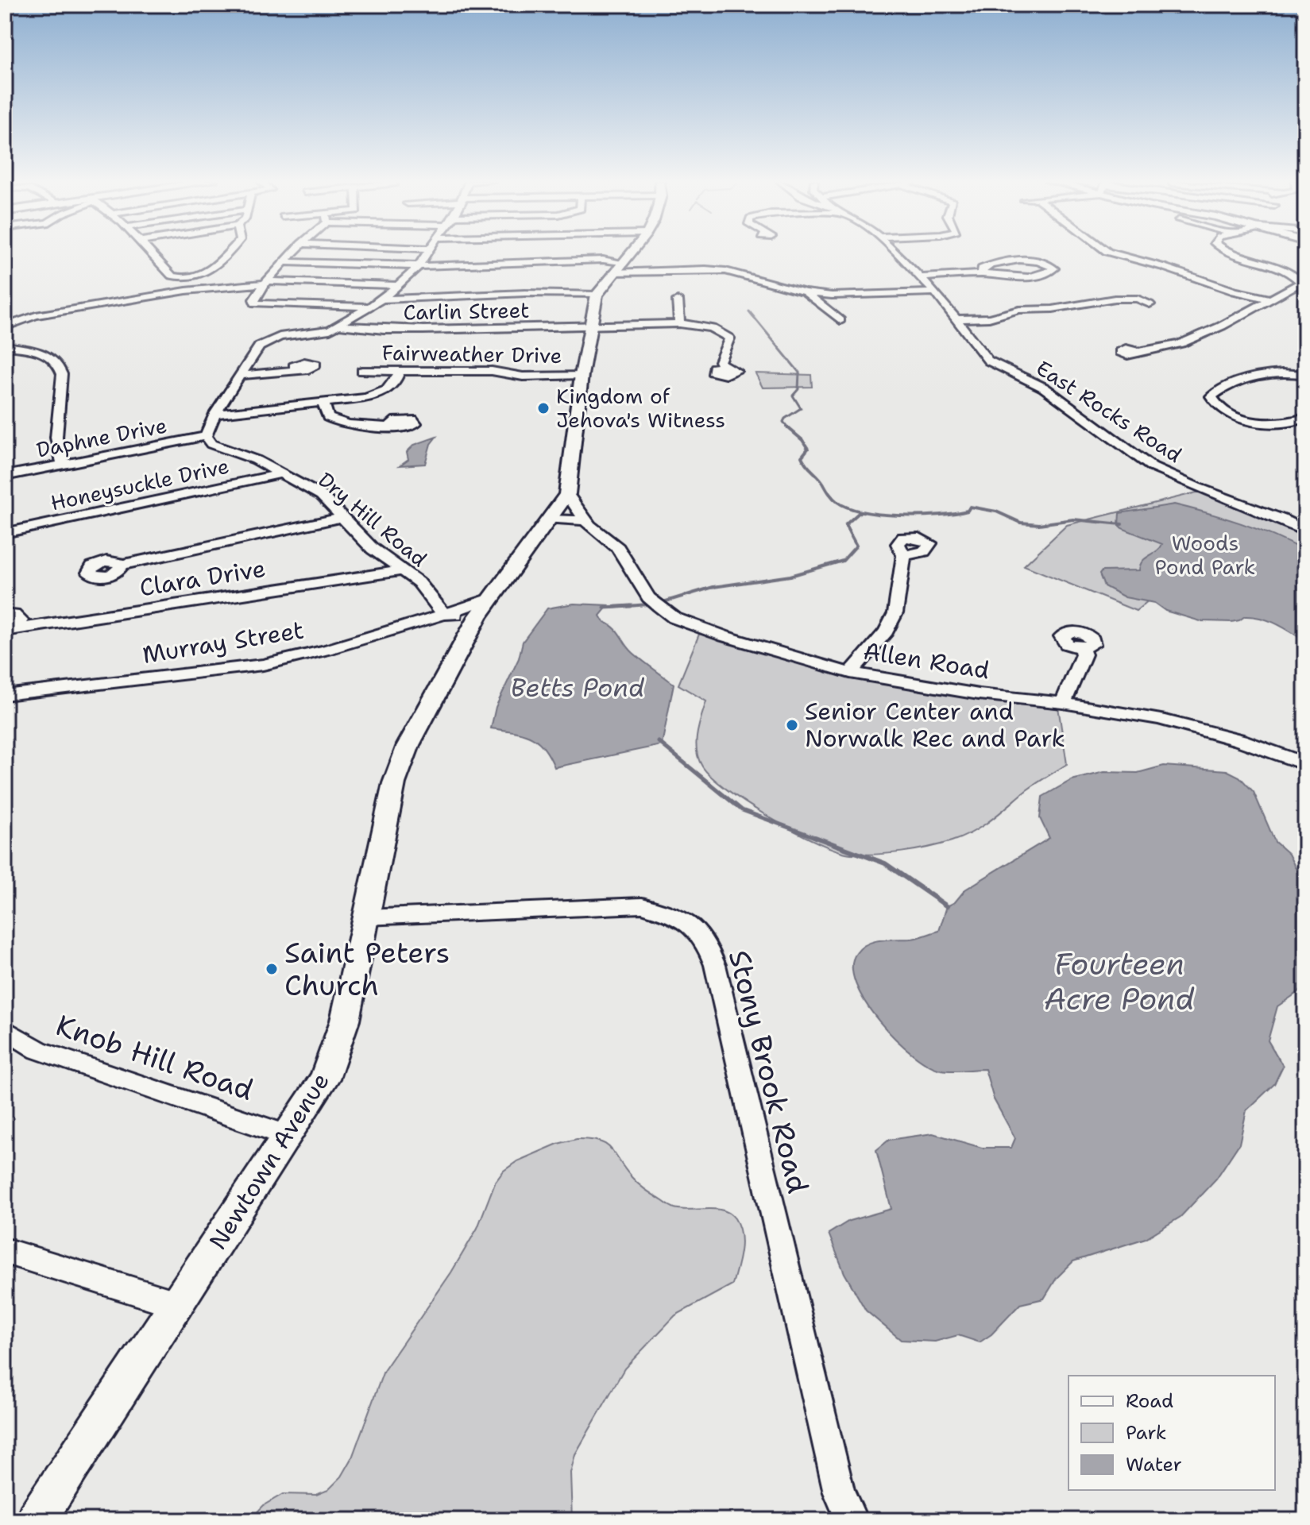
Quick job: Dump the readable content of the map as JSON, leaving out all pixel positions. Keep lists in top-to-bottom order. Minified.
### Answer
{"streets":{"main road":["Newtown Avenue"],"street":["Carlin Street","Fairweather Drive","East Rocks Road","Daphne Drive","Honeysuckle Drive","Dry Hill Road","Clara Drive","Murray Street","Allen Road","Knob Hill Road","Stony Brook Road"]},"crossings":[["Carlin Street","Newtown Avenue"],["Fairweather Drive","Newtown Avenue"],["Daphne Drive","Dry Hill Road"],["Honeysuckle Drive","Dry Hill Road"],["Dry Hill Road","Clara Drive"],["Dry Hill Road","Murray Street"],["Murray Street","Newtown Avenue"],["Allen Road","Newtown Avenue"],["Knob Hill Road","Newtown Avenue"],["Stony Brook Road","Newtown Avenue"]],"water":["Betts Pond","Fourteen Acre Pond"],"parks":["Woods Pond Park"],"places":["Kingdom of Jehova's Witness","Senior Center and Norwalk Rec and Park","Saint Peters Church"],"legend":["Road","Park","Water"]}
